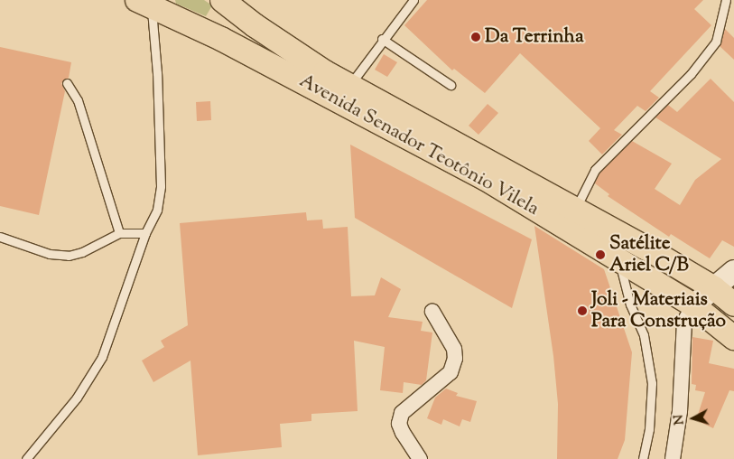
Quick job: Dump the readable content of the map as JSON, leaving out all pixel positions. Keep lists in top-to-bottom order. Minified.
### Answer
{"streets":{"main road":["Avenida Senador Teotônio Vilela"]},"places":["Da Terrinha","Satélite Ariel C/B","Joli - Materiais Para Construção"],"north":"left"}
